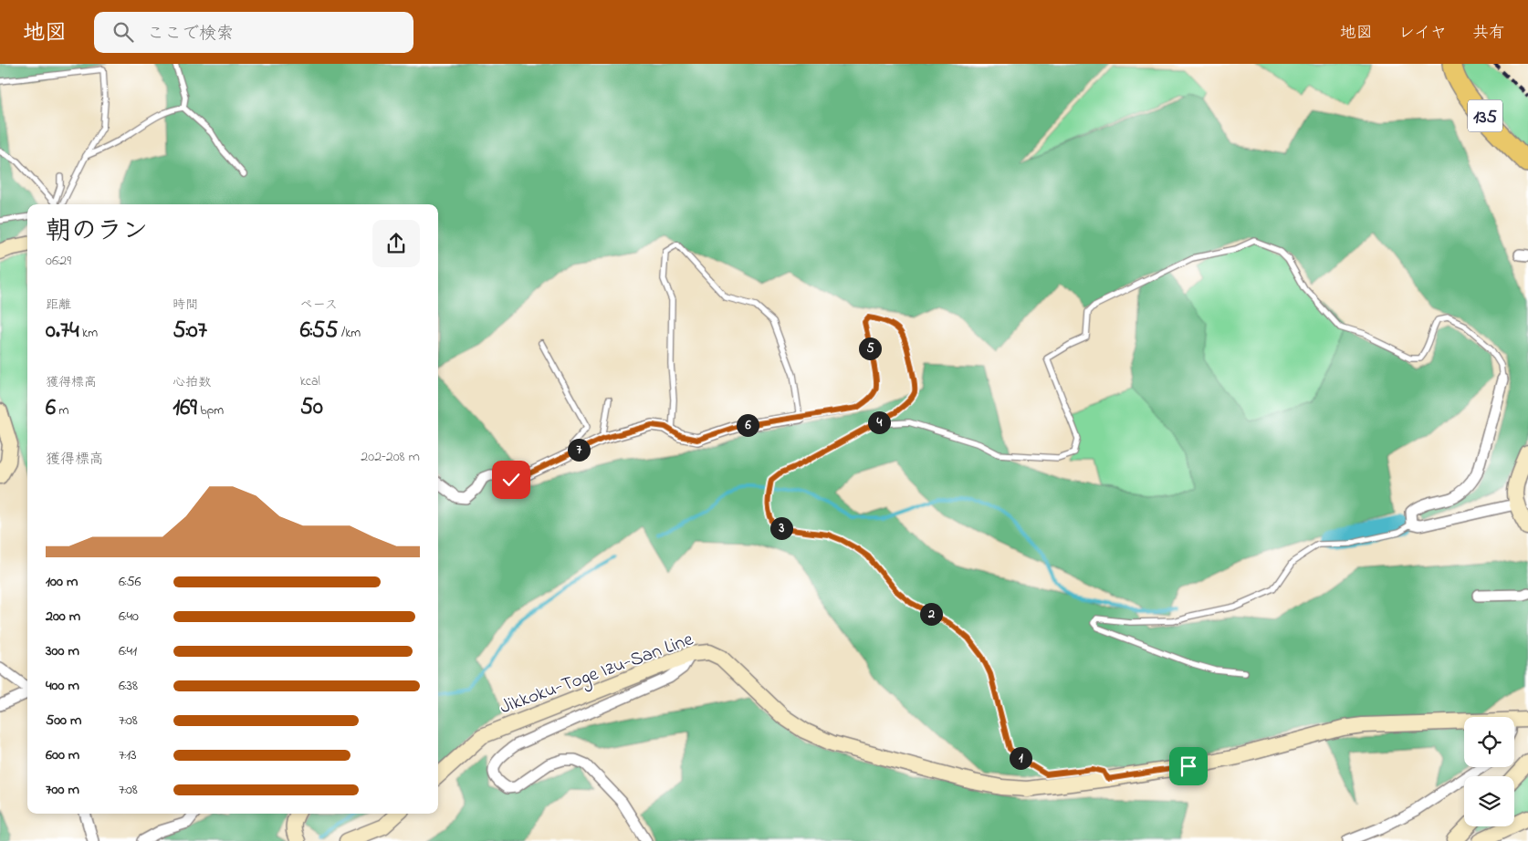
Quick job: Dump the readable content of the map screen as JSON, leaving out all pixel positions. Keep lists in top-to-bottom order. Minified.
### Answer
{"streets":{"highway":["135"],"main road":["Jikkoku-Toge Izu-San Line"]},"page":{"header":"地図","search":"ここで検索","nav":["地図","レイヤ","共有"],"heading":["朝のラン","06:29"],"stats":[["距離","0.74 km"],["時間","5:07"],["ペース","6:55 /km"],["獲得標高","6 m"],["心拍数","169 bpm"],["kcal","50"]],"pins":["5","4","6","7","3","2","1"],"chart":["獲得標高","202–208 m"],"list":[{"name":"100 m","note":"6:56"},{"name":"200 m","note":"6:40"},{"name":"300 m","note":"6:41"},{"name":"400 m","note":"6:38"},{"name":"500 m","note":"7:08"},{"name":"600 m","note":"7:13"},{"name":"700 m","note":"7:08"}]}}
